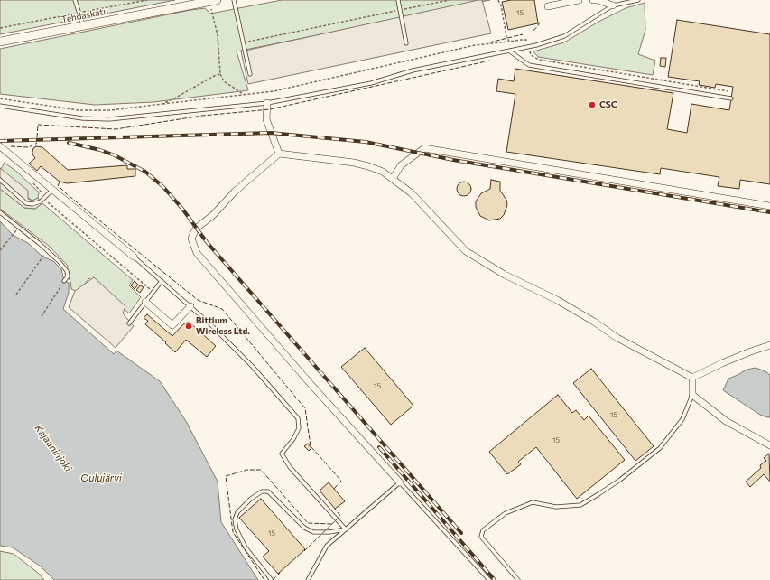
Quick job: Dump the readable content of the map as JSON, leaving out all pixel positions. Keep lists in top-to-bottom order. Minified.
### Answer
{"streets":{"street":["Tehdaskatu"]},"water":["Kajaaninjoki","Oulujärvi"],"places":["CSC","Bittium Wireless Ltd."],"house_numbers":["15","15","15","15","15"]}
